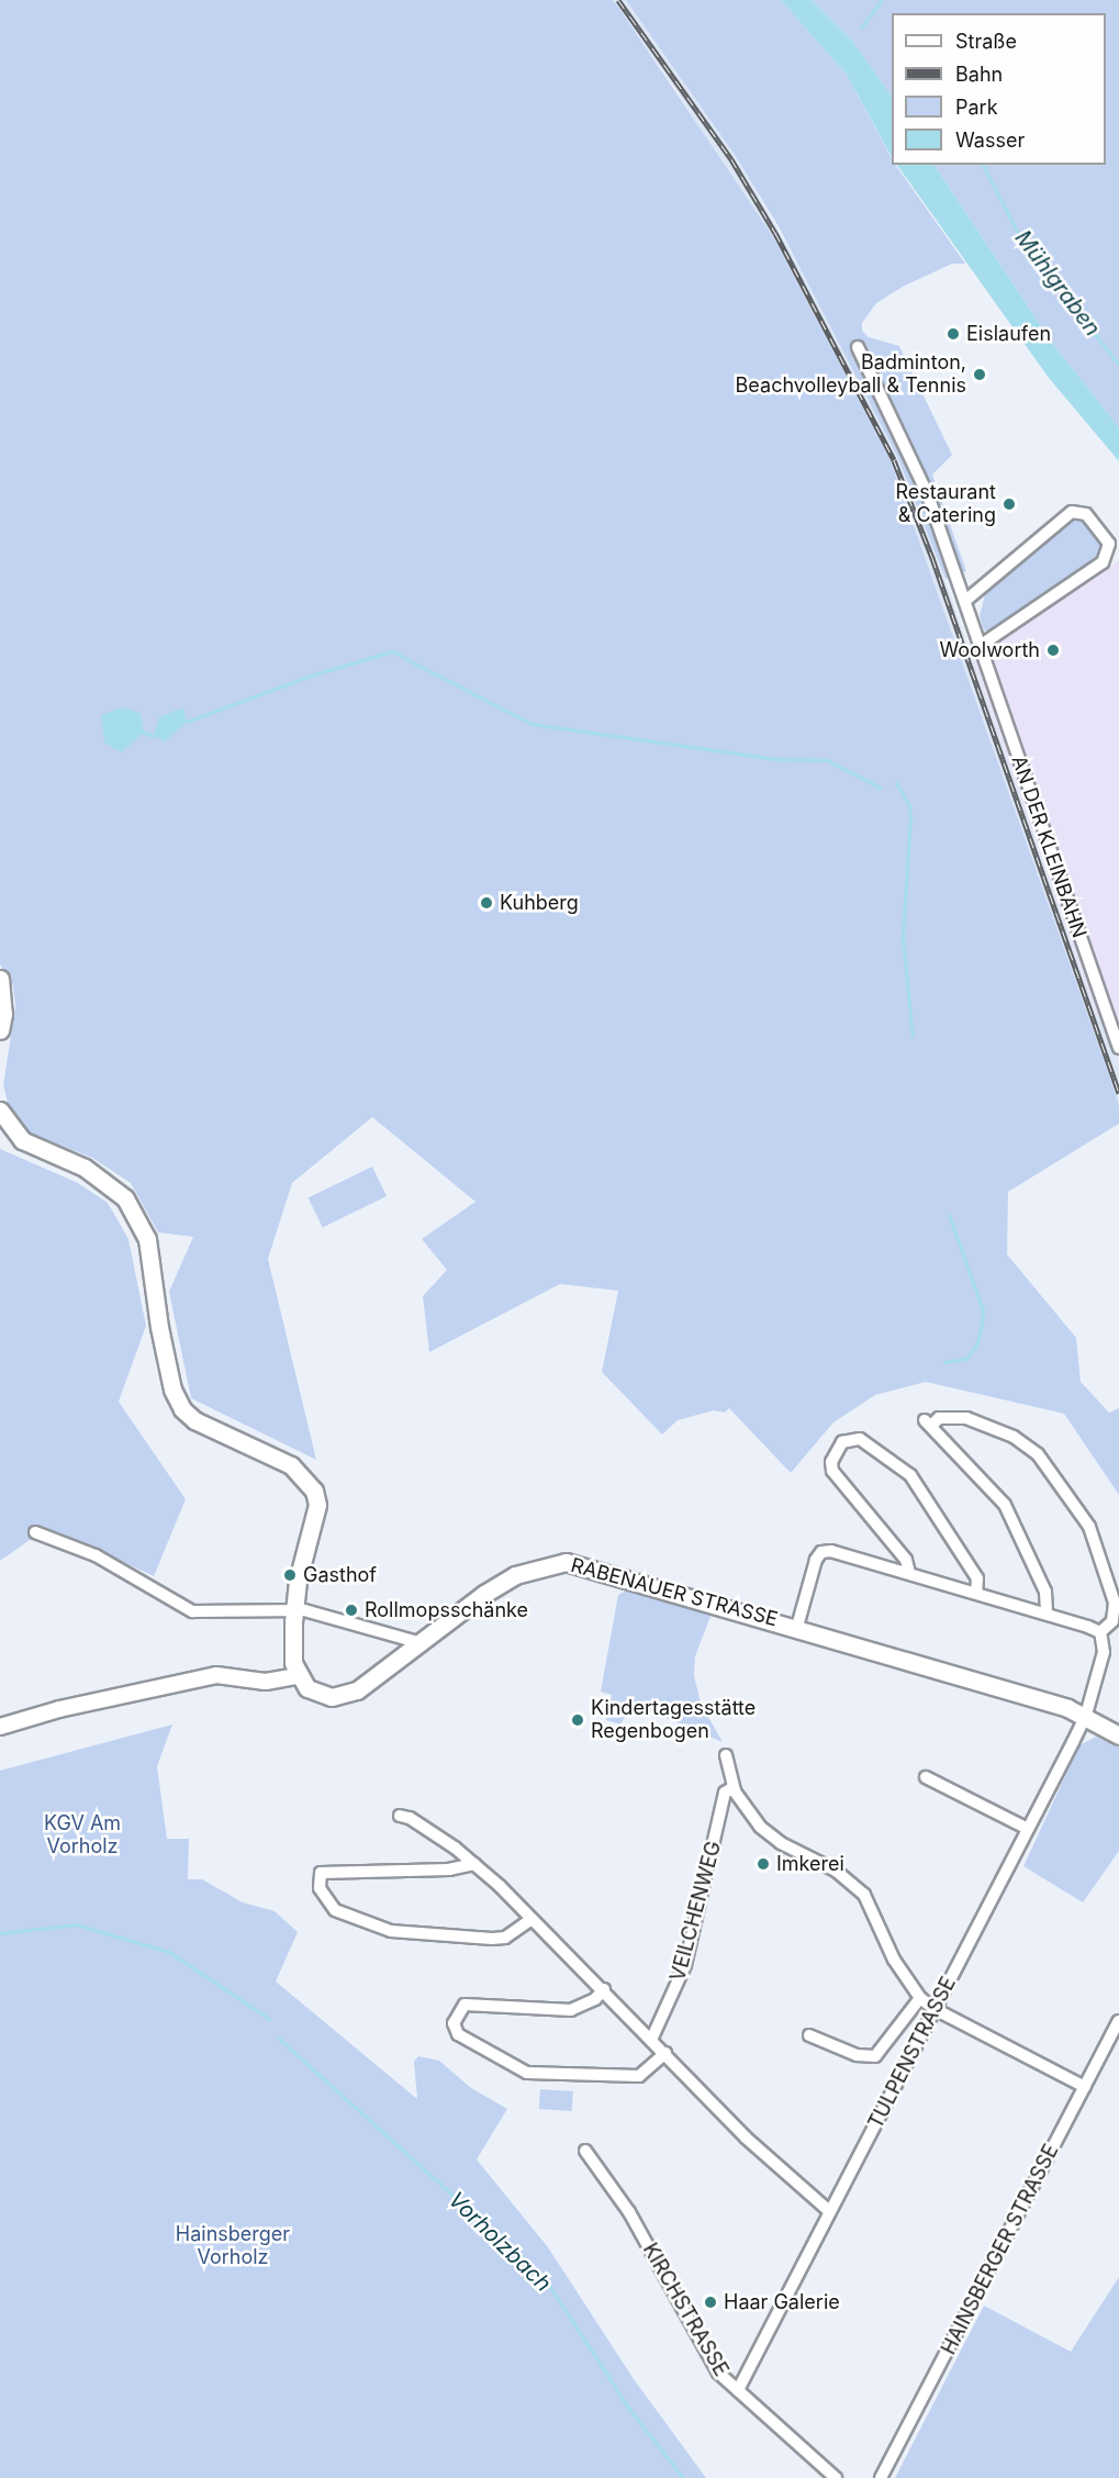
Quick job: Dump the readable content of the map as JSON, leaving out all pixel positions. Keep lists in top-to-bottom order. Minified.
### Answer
{"streets":{"main road":["RABENAUER STRASSE"],"street":["AN DER KLEINBAHN","VEILCHENWEG","TULPENSTRASSE","HAINSBERGER STRASSE","KIRCHSTRASSE"]},"crossings":[["RABENAUER STRASSE","TULPENSTRASSE"],["TULPENSTRASSE","KIRCHSTRASSE"]],"water":["Mühlgraben","Vorholzbach"],"parks":["KGV Am Vorholz","Hainsberger Vorholz"],"places":["Eislaufen","Badminton, Beachvolleyball & Tennis","Restaurant & Catering","Woolworth","Kuhberg","Gasthof","Rollmopsschänke","Kindertagesstätte Regenbogen","Imkerei","Haar Galerie"],"legend":["Straße","Bahn","Park","Wasser"]}
